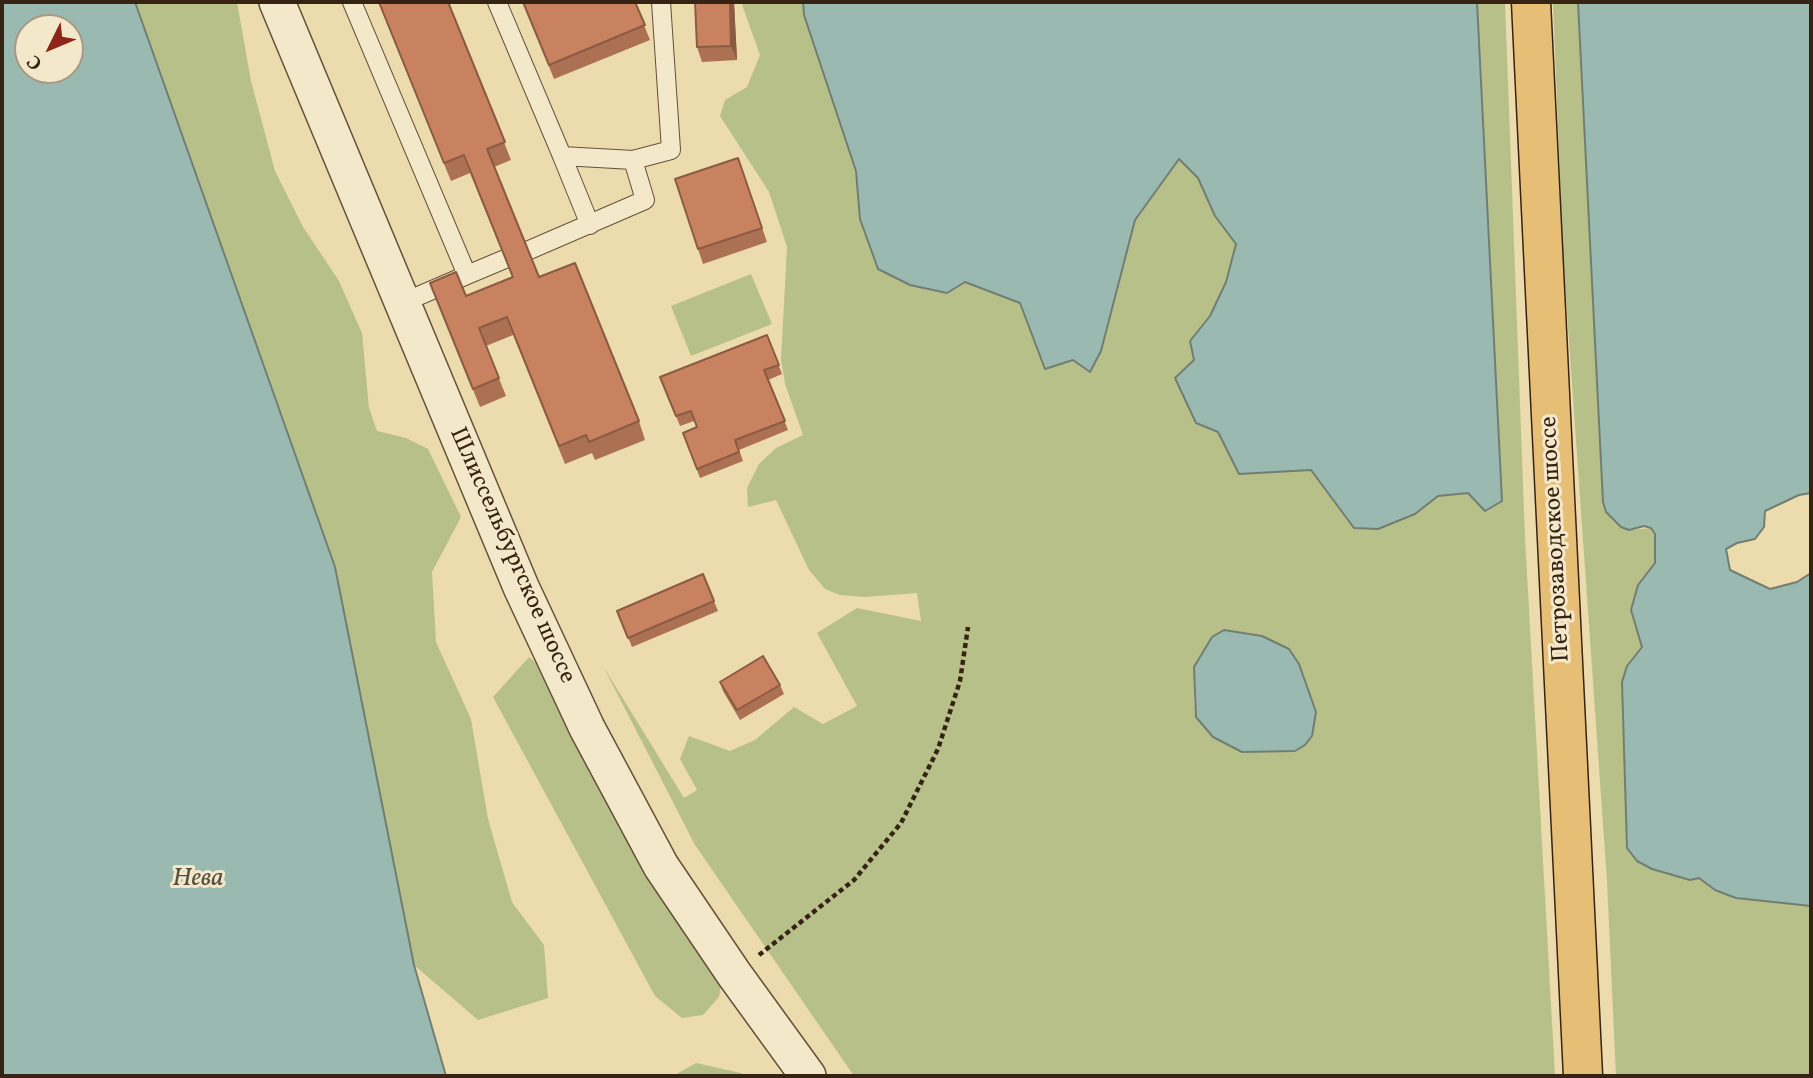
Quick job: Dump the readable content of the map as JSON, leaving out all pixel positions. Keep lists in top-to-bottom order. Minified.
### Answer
{"streets":{"main road":["Петрозаводское шоссе"],"street":["Шлиссельбургское шоссе"]},"water":["Нева"],"north":"bottom left"}
